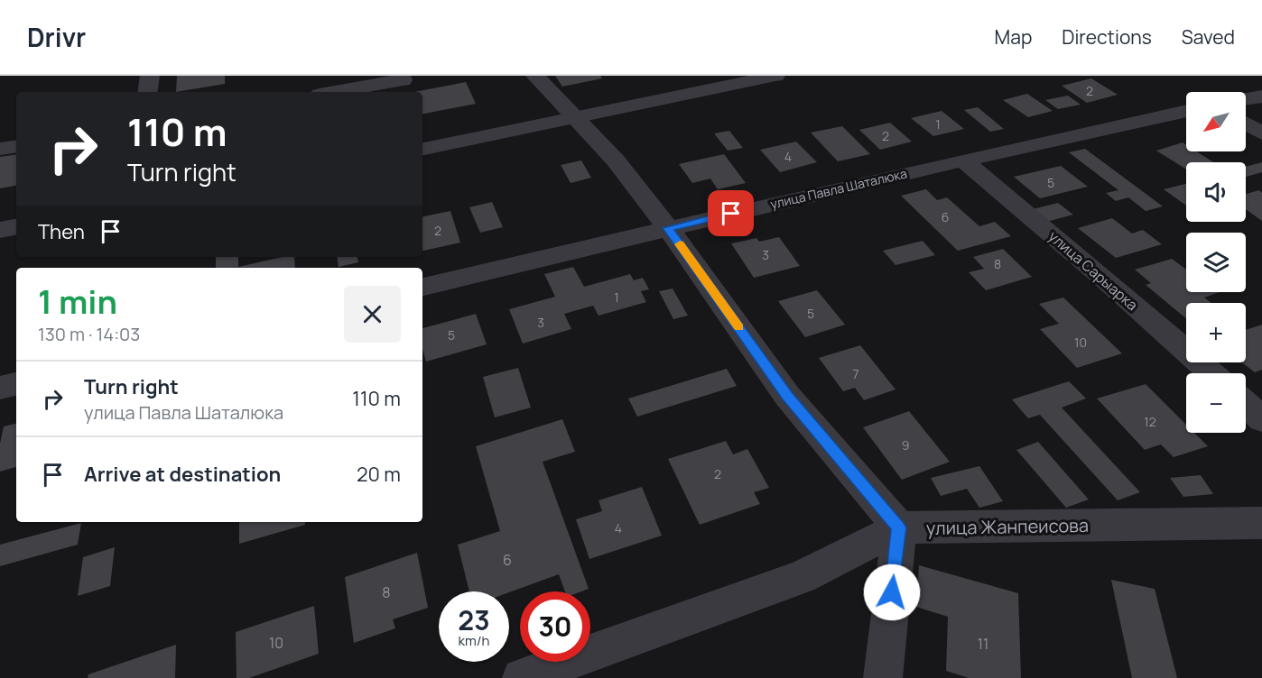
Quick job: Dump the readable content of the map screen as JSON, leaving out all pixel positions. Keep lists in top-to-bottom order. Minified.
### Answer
{"streets":{"street":["улица Павла Шаталюка","улица Сарыарка","улица Жанпеисова"]},"crossings":[["улица Павла Шаталюка","улица Сарыарка"]],"house_numbers":["2","1","2","4","5","6","2","3","8","1","5","3","5","10","7","12","9","2","4","6","8","10","11"],"north":"bottom left","page":{"header":"Drivr","nav":["Map","Directions","Saved"],"map_buttons":["+","−"],"turn":["110 m","Turn right"],"then":"Then","heading":["1 min","130 m · 14:03"],"list":[{"name":"Turn right","note":"улица Павла Шаталюка","value":"110 m"},{"name":"Arrive at destination","value":"20 m"}],"speed":"23 km/h","limit":"30"}}
